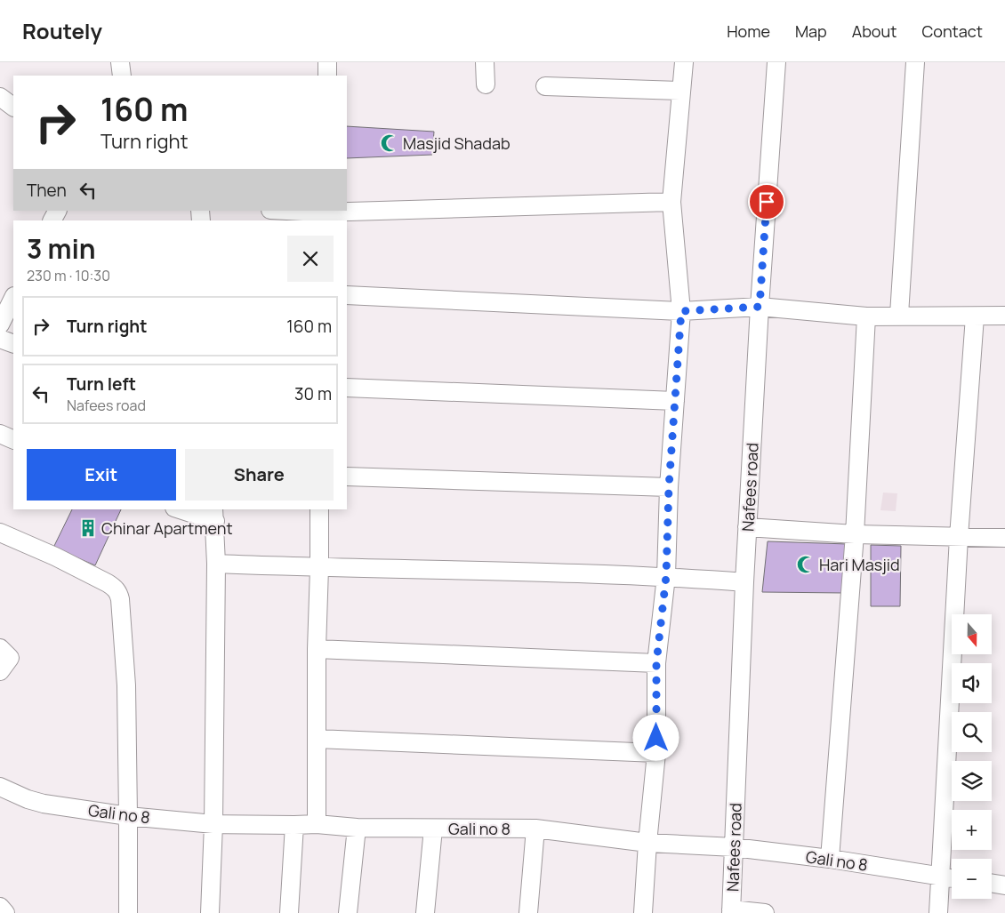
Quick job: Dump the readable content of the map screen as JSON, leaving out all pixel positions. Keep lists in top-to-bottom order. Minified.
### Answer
{"streets":{"street":["Nafees road","Gali no 8"]},"crossings":[["Nafees road","Gali no 8"]],"places":{"mosque":["Masjid Shadab","Hari Masjid"],"building":["Chinar Apartment"]},"north":"bottom","page":{"header":"Routely","nav":["Home","Map","About","Contact"],"turn":["160 m","Turn right"],"then":"Then","heading":["3 min","230 m · 10:30"],"list":[{"name":"Turn right","value":"160 m"},{"name":"Turn left","note":"Nafees road","value":"30 m"}],"buttons":["Exit","Share"],"map_buttons":["+","−"]}}
